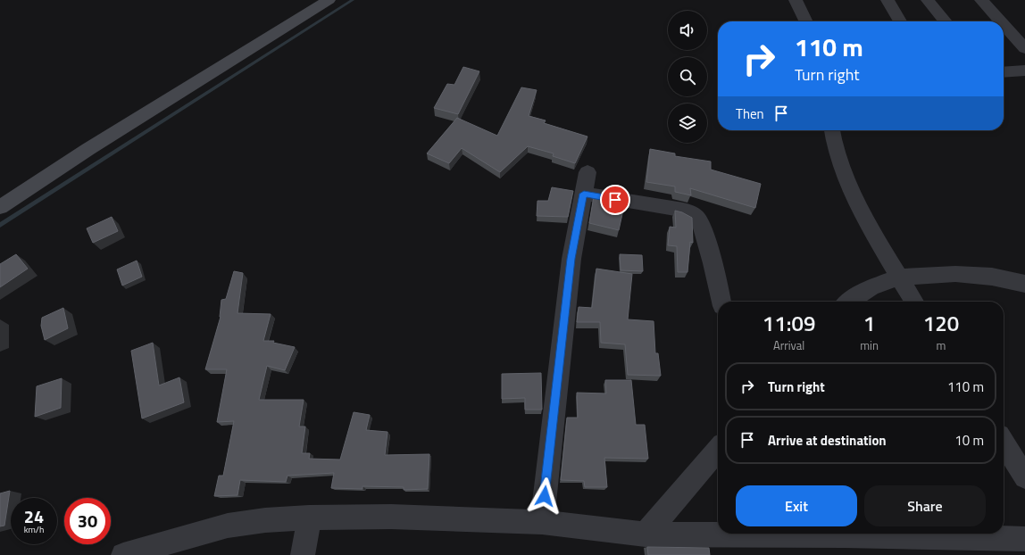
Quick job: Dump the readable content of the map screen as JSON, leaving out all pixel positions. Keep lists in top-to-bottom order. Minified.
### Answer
{"page":{"turn":["110 m","Turn right"],"then":"Then","eta":["11:09","Arrival","1","min","120","m"],"list":[{"name":"Turn right","value":"110 m"},{"name":"Arrive at destination","value":"10 m"}],"buttons":["Exit","Share"],"speed":"24 km/h","limit":"30"}}
